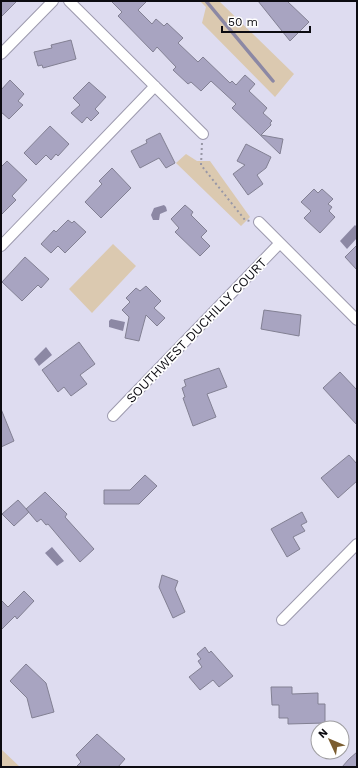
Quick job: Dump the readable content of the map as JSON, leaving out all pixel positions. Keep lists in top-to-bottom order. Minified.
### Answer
{"streets":{"street":["SOUTHWEST DUCHILLY COURT"]},"scale_bar":"50 m","north":"top left"}
